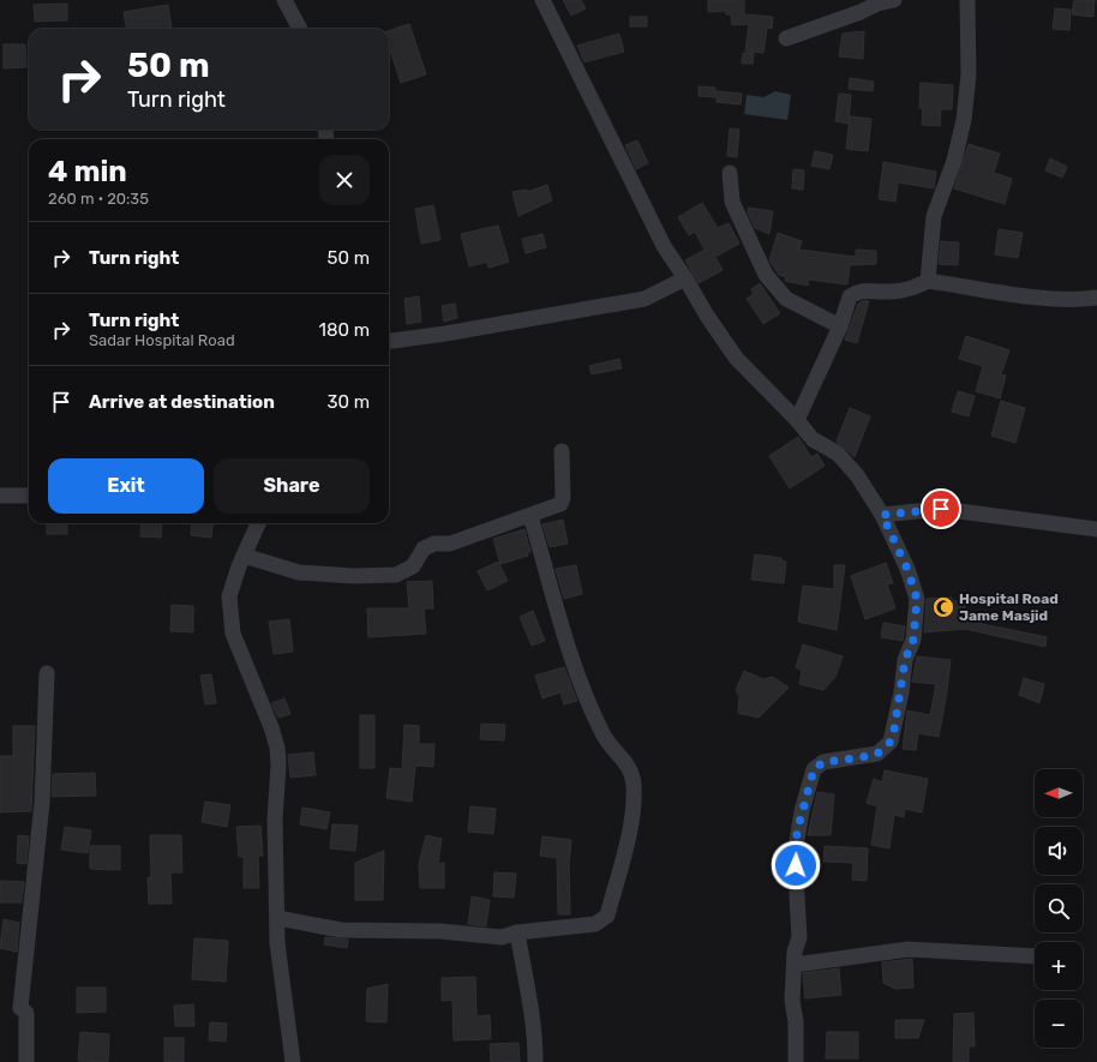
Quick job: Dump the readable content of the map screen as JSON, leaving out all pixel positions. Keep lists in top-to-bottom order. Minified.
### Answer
{"places":{"mosque":["Hospital Road Jame Masjid"]},"north":"left","page":{"turn":["50 m","Turn right"],"heading":["4 min","260 m · 20:35"],"list":[{"name":"Turn right","value":"50 m"},{"name":"Turn right","note":"Sadar Hospital Road","value":"180 m"},{"name":"Arrive at destination","value":"30 m"}],"buttons":["Exit","Share"],"map_buttons":["+","−"]}}
